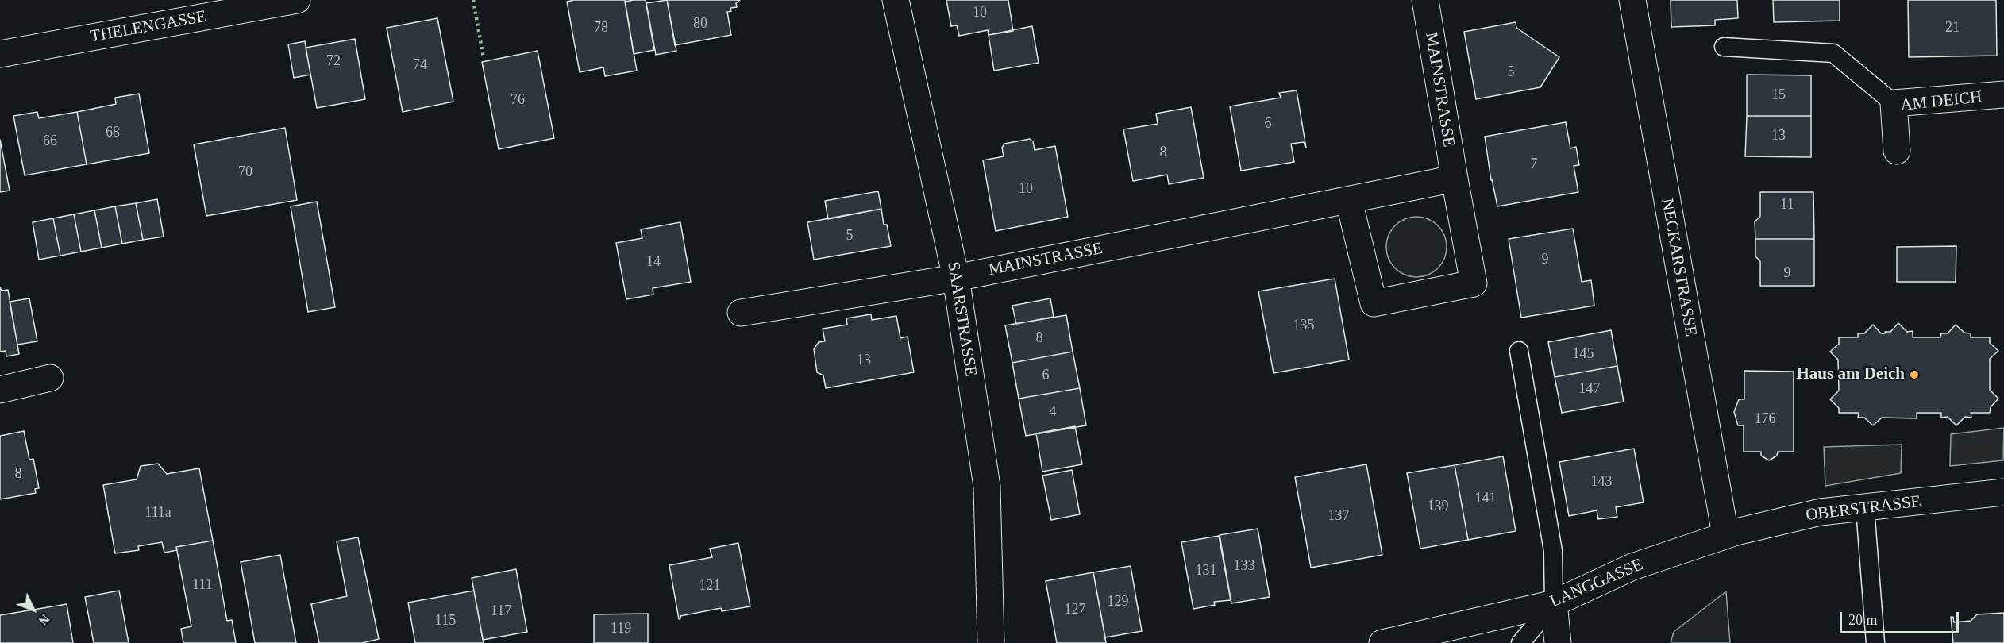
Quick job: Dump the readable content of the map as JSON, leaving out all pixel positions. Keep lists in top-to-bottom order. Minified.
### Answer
{"streets":{"street":["THELENGASSE","MAINSTRASSE","AM DEICH","NECKARSTRASSE","SAARSTRASSE","OBERSTRASSE","LANGGASSE"]},"crossings":[["MAINSTRASSE","SAARSTRASSE"],["NECKARSTRASSE","OBERSTRASSE"],["NECKARSTRASSE","LANGGASSE"],["OBERSTRASSE","LANGGASSE"]],"places":["Haus am Deich"],"house_numbers":["10","80","78","21","72","74","5","15","76","6","68","13","66","8","7","70","10","11","5","9","14","9","135","8","145","13","6","147","4","176","8","143","141","139","111a","137","133","131","111","121","129","127","117","115","119"],"scale_bar":"20 m","north":"bottom right"}
